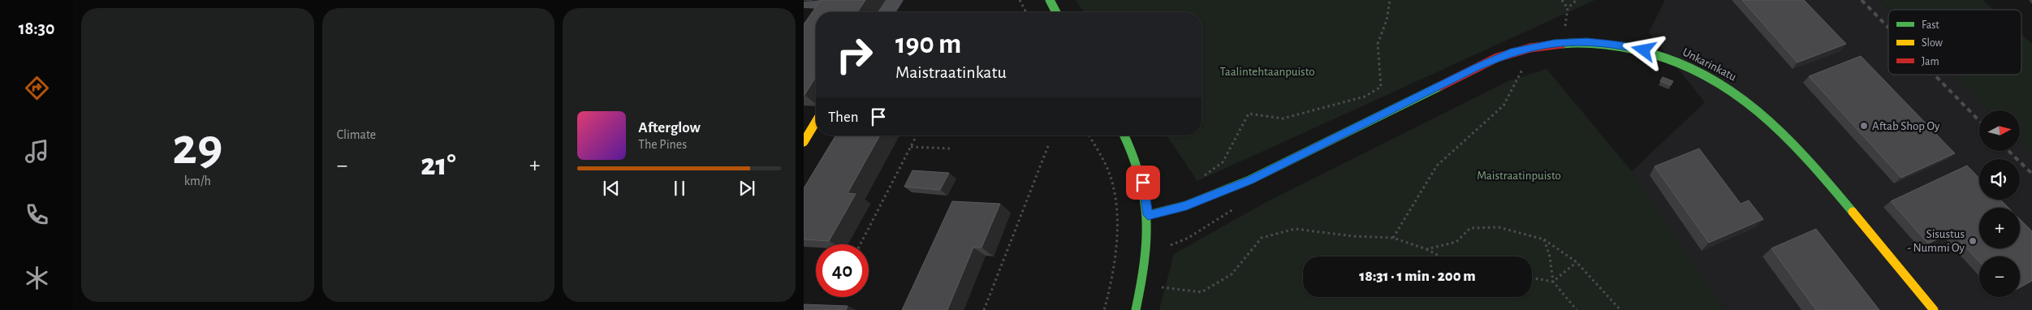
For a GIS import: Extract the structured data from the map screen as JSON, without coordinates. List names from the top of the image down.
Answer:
{
  "streets": {
    "street": ["Unkarinkatu"]
  },
  "parks": ["Taalintehtaanpuisto", "Maistraatinpuisto"],
  "places": ["Aftab Shop Oy", "Sisustus - Nummi Oy"],
  "legend": ["Fast", "Slow", "Jam"],
  "north": "right",
  "page": {
    "tabs": "18:30",
    "tile": [
      ["29", "km/h"],
      "Climate"
    ],
    "turn": ["190 m", "Maistraatinkatu"],
    "then": "Then",
    "map_buttons": ["+", "−"],
    "song": ["Afterglow", "The Pines"],
    "heat": ["−", "21°", "+"],
    "limit": "40",
    "trip": "18:31 · 1 min · 200 m"
  }
}
